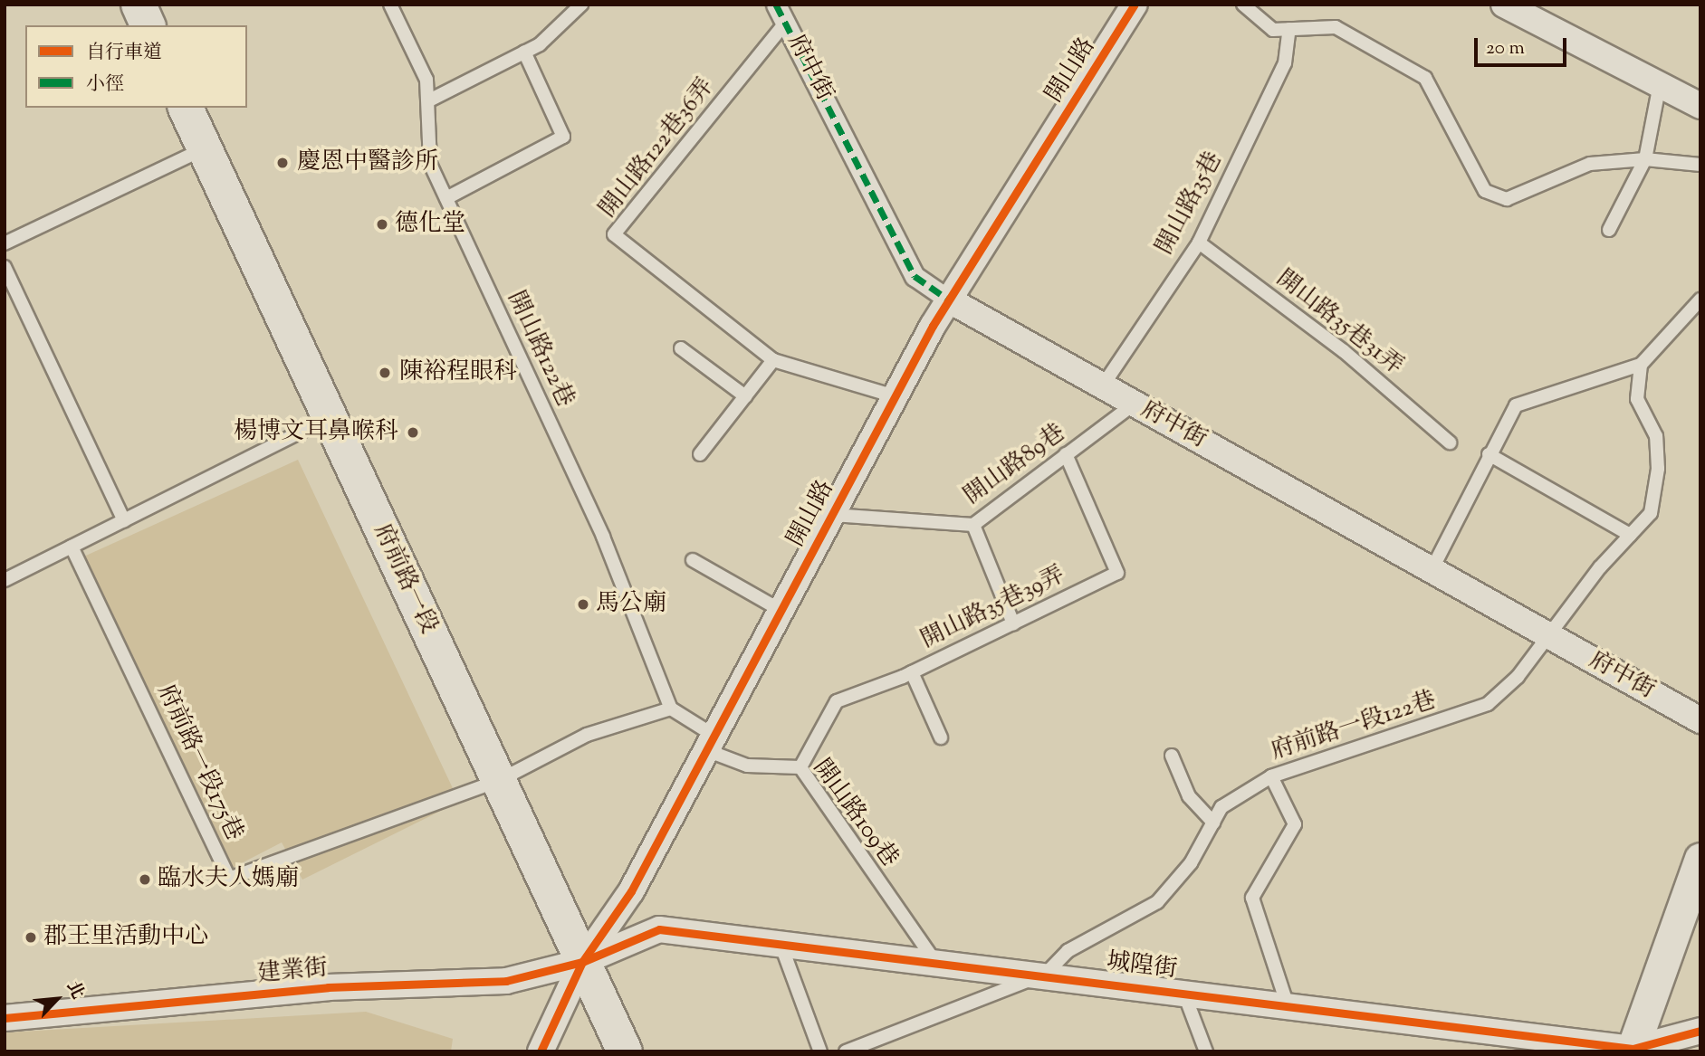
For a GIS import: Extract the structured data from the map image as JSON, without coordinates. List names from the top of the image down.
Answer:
{
  "streets": {
    "main road": ["府前路一段"],
    "street": [
      "府中街",
      "開山路",
      "城隍街",
      "建業街"
    ],
    "lane": [
      "開山路122巷36弄",
      "開山路35巷",
      "開山路35巷31弄",
      "開山路122巷",
      "開山路89巷",
      "開山路35巷39弄",
      "府前路一段122巷",
      "府前路一段175巷",
      "開山路109巷"
    ]
  },
  "crossings": [
    ["府中街", "開山路"],
    ["府中街", "開山路122巷36弄"],
    ["府中街", "開山路35巷"],
    ["府中街", "開山路89巷"],
    ["府中街", "府前路一段122巷"],
    ["開山路", "開山路122巷36弄"],
    ["開山路", "開山路89巷"],
    ["開山路", "府前路一段"],
    ["開山路", "開山路109巷"],
    ["開山路", "城隍街"],
    ["開山路", "建業街"],
    ["開山路35巷", "開山路35巷31弄"],
    ["開山路89巷", "開山路35巷39弄"],
    ["府前路一段", "府前路一段175巷"],
    ["府前路一段", "城隍街"],
    ["府前路一段", "建業街"],
    ["開山路35巷39弄", "開山路109巷"],
    ["府前路一段122巷", "城隍街"],
    ["開山路109巷", "城隍街"],
    ["城隍街", "建業街"]
  ],
  "places": [
    "慶恩中醫診所",
    "德化堂",
    "陳裕程眼科",
    "楊博文耳鼻喉科",
    "馬公廟",
    "臨水夫人媽廟",
    "郡王里活動中心"
  ],
  "legend": ["自行車道", "小徑"],
  "scale_bar": "20 m",
  "north": "top right"
}
